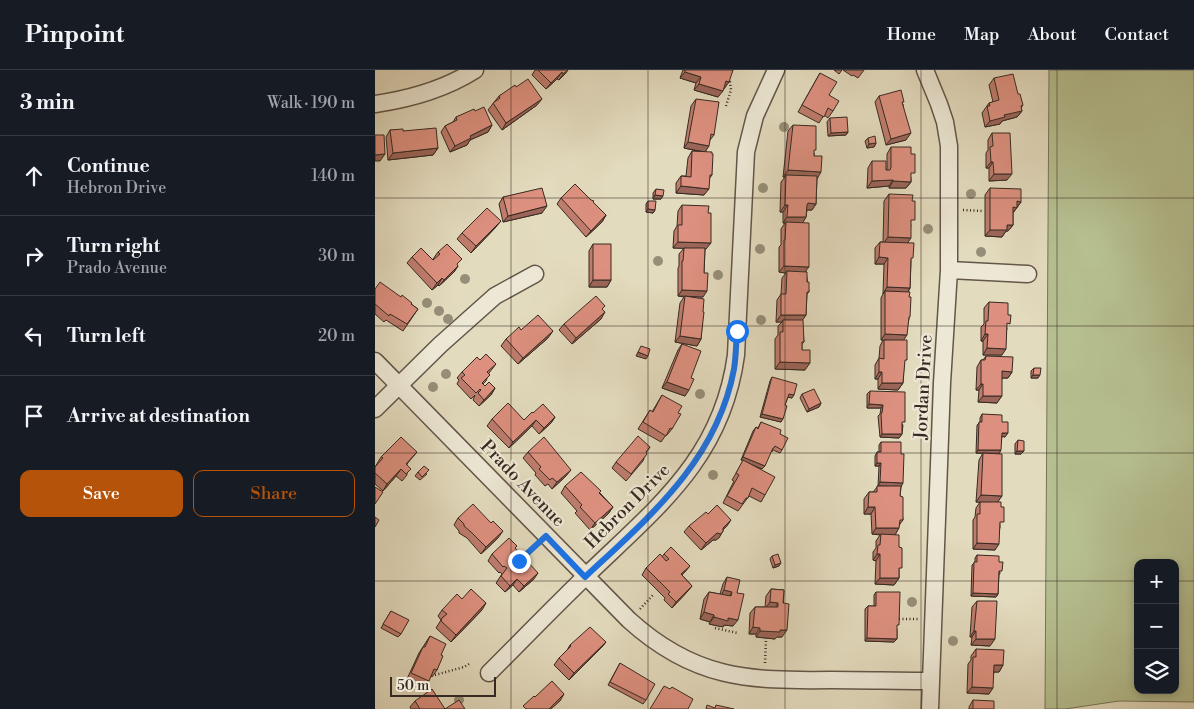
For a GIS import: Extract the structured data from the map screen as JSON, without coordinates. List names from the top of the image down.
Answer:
{
  "streets": {
    "street": ["Jordan Drive", "Prado Avenue", "Hebron Drive"]
  },
  "crossings": [
    ["Jordan Drive", "Prado Avenue"],
    ["Prado Avenue", "Hebron Drive"]
  ],
  "scale_bar": "50 m",
  "page": {
    "header": "Pinpoint",
    "nav": [
      "Home",
      "Map",
      "About",
      "Contact"
    ],
    "heading": ["3 min", "Walk · 190 m"],
    "list": [
      ["Continue", "Hebron Drive", "140 m"],
      ["Turn right", "Prado Avenue", "30 m"],
      ["Turn left", "20 m"],
      "Arrive at destination"
    ],
    "buttons": ["Save", "Share"],
    "map_buttons": ["+", "−"],
    "scale": "50 m"
  }
}
